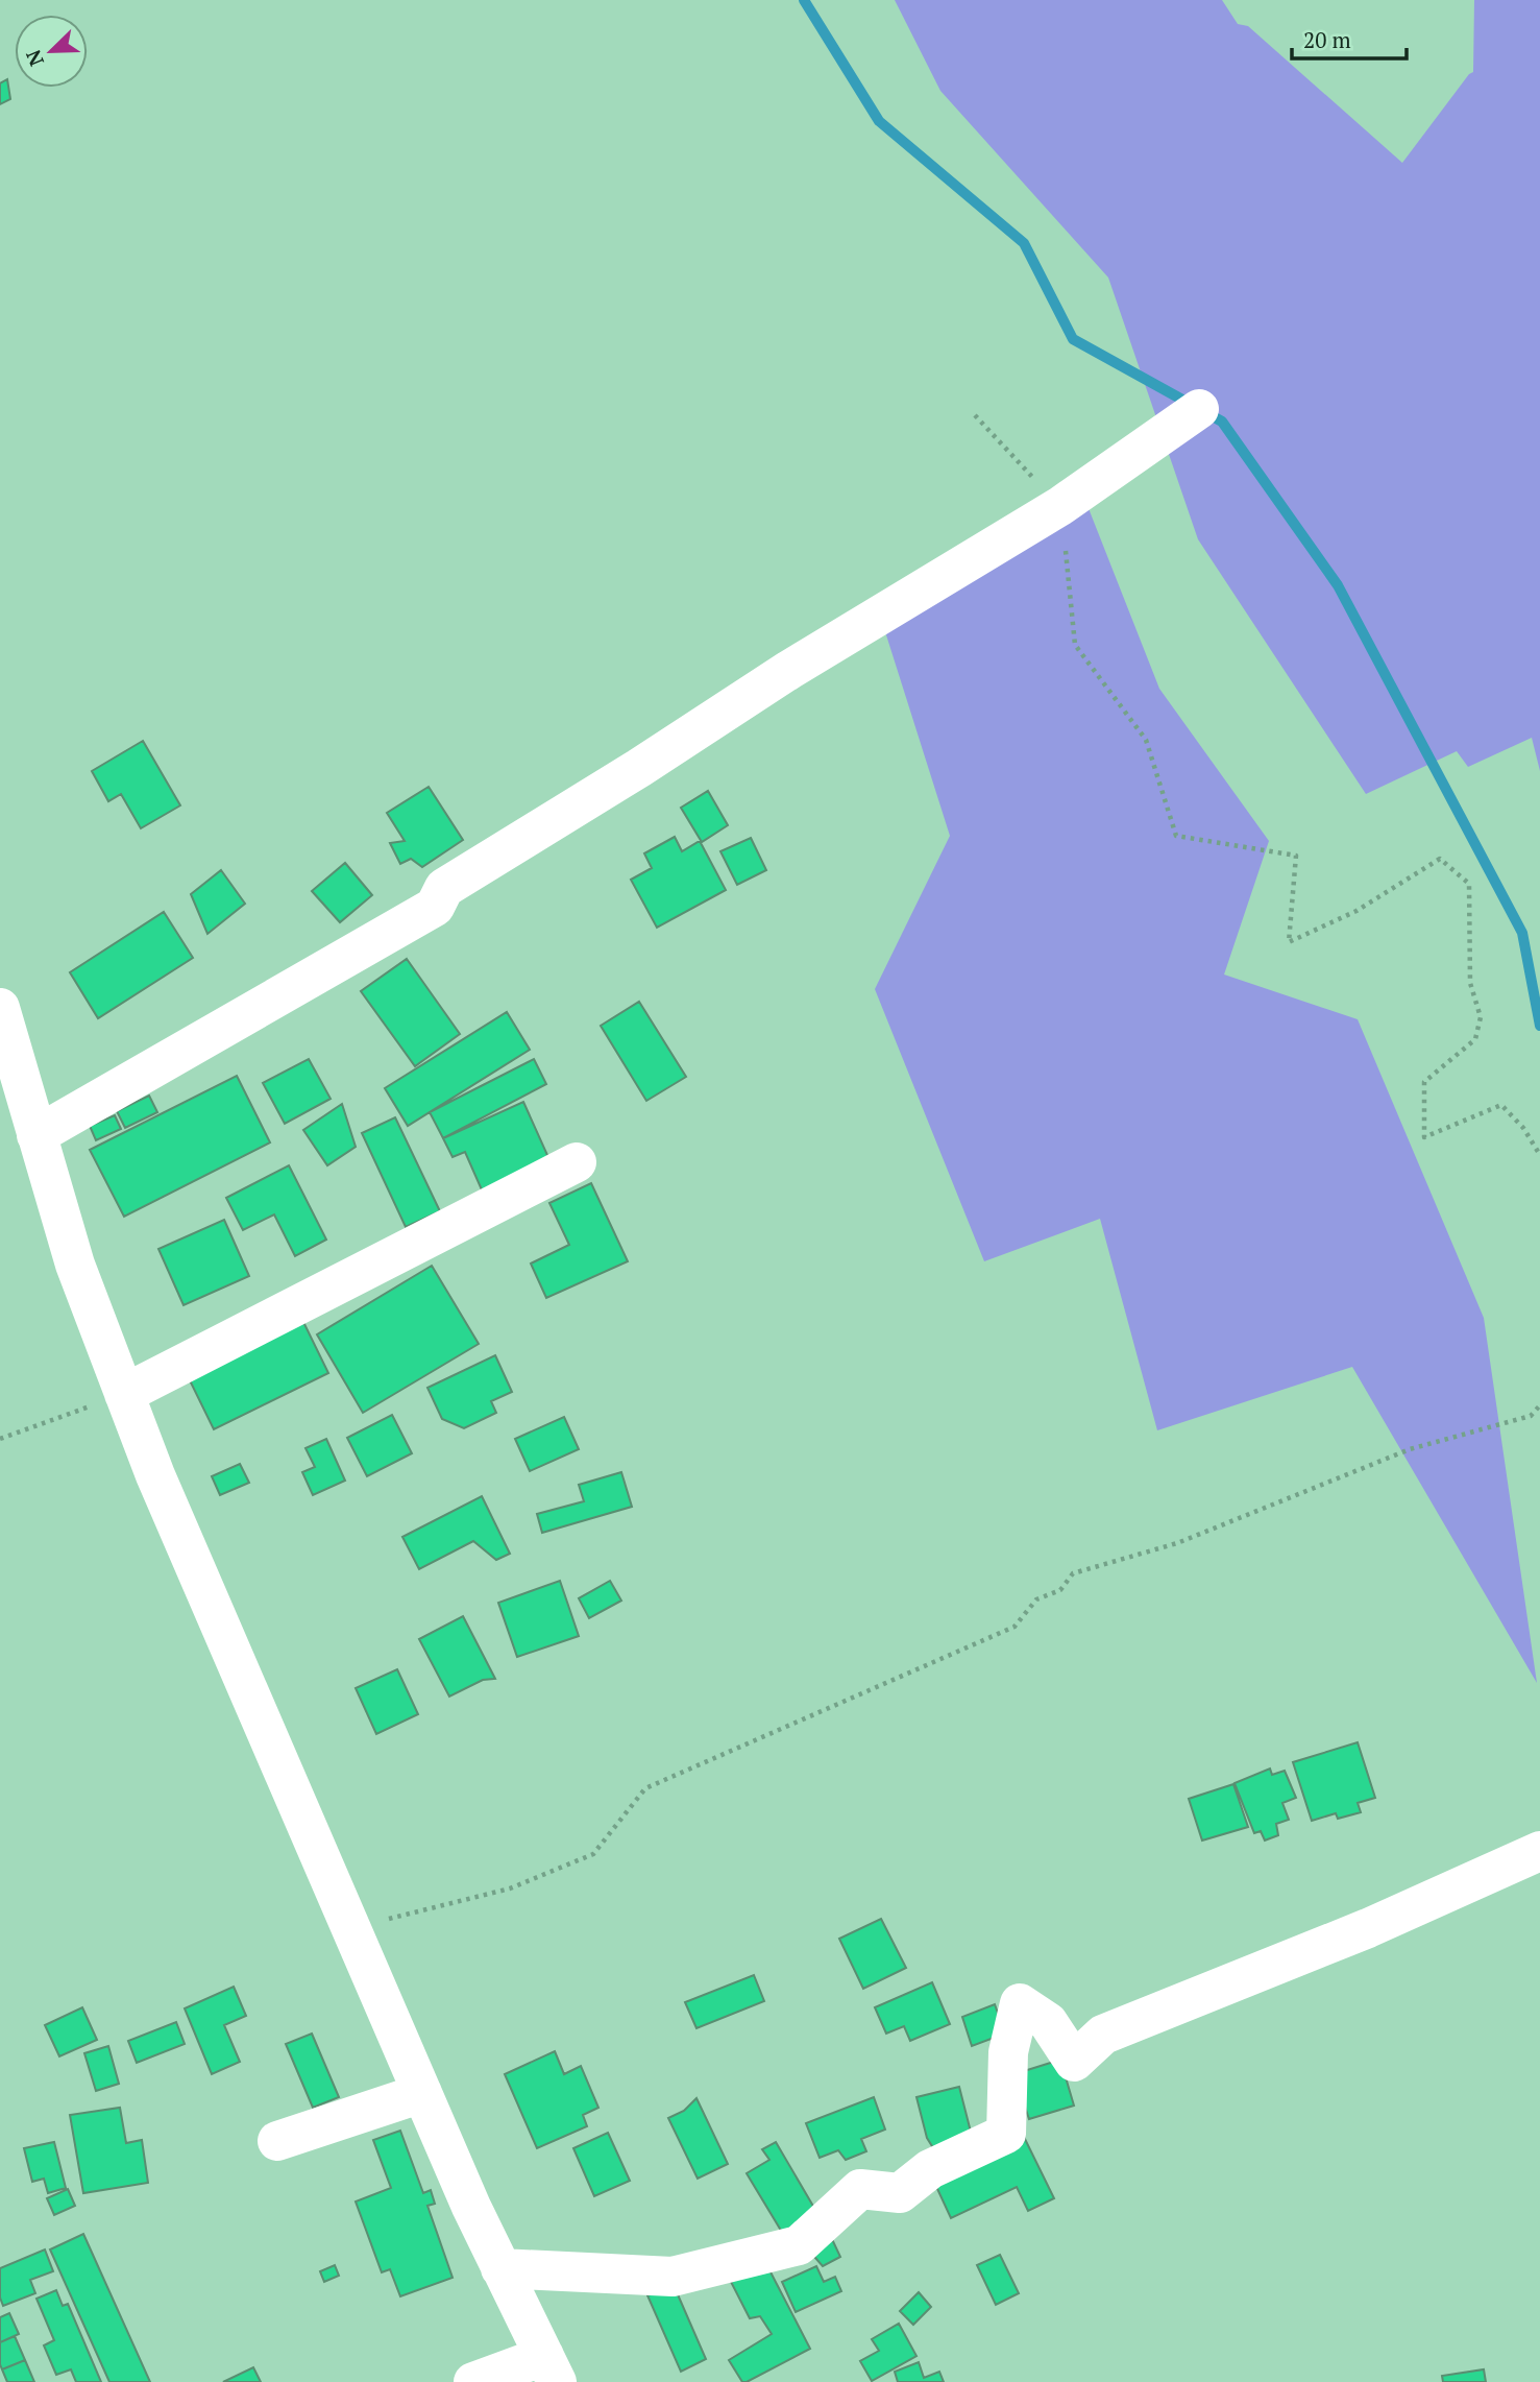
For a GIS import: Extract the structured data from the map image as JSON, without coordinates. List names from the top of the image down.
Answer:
{
  "scale_bar": "20 m",
  "north": "bottom left"
}
